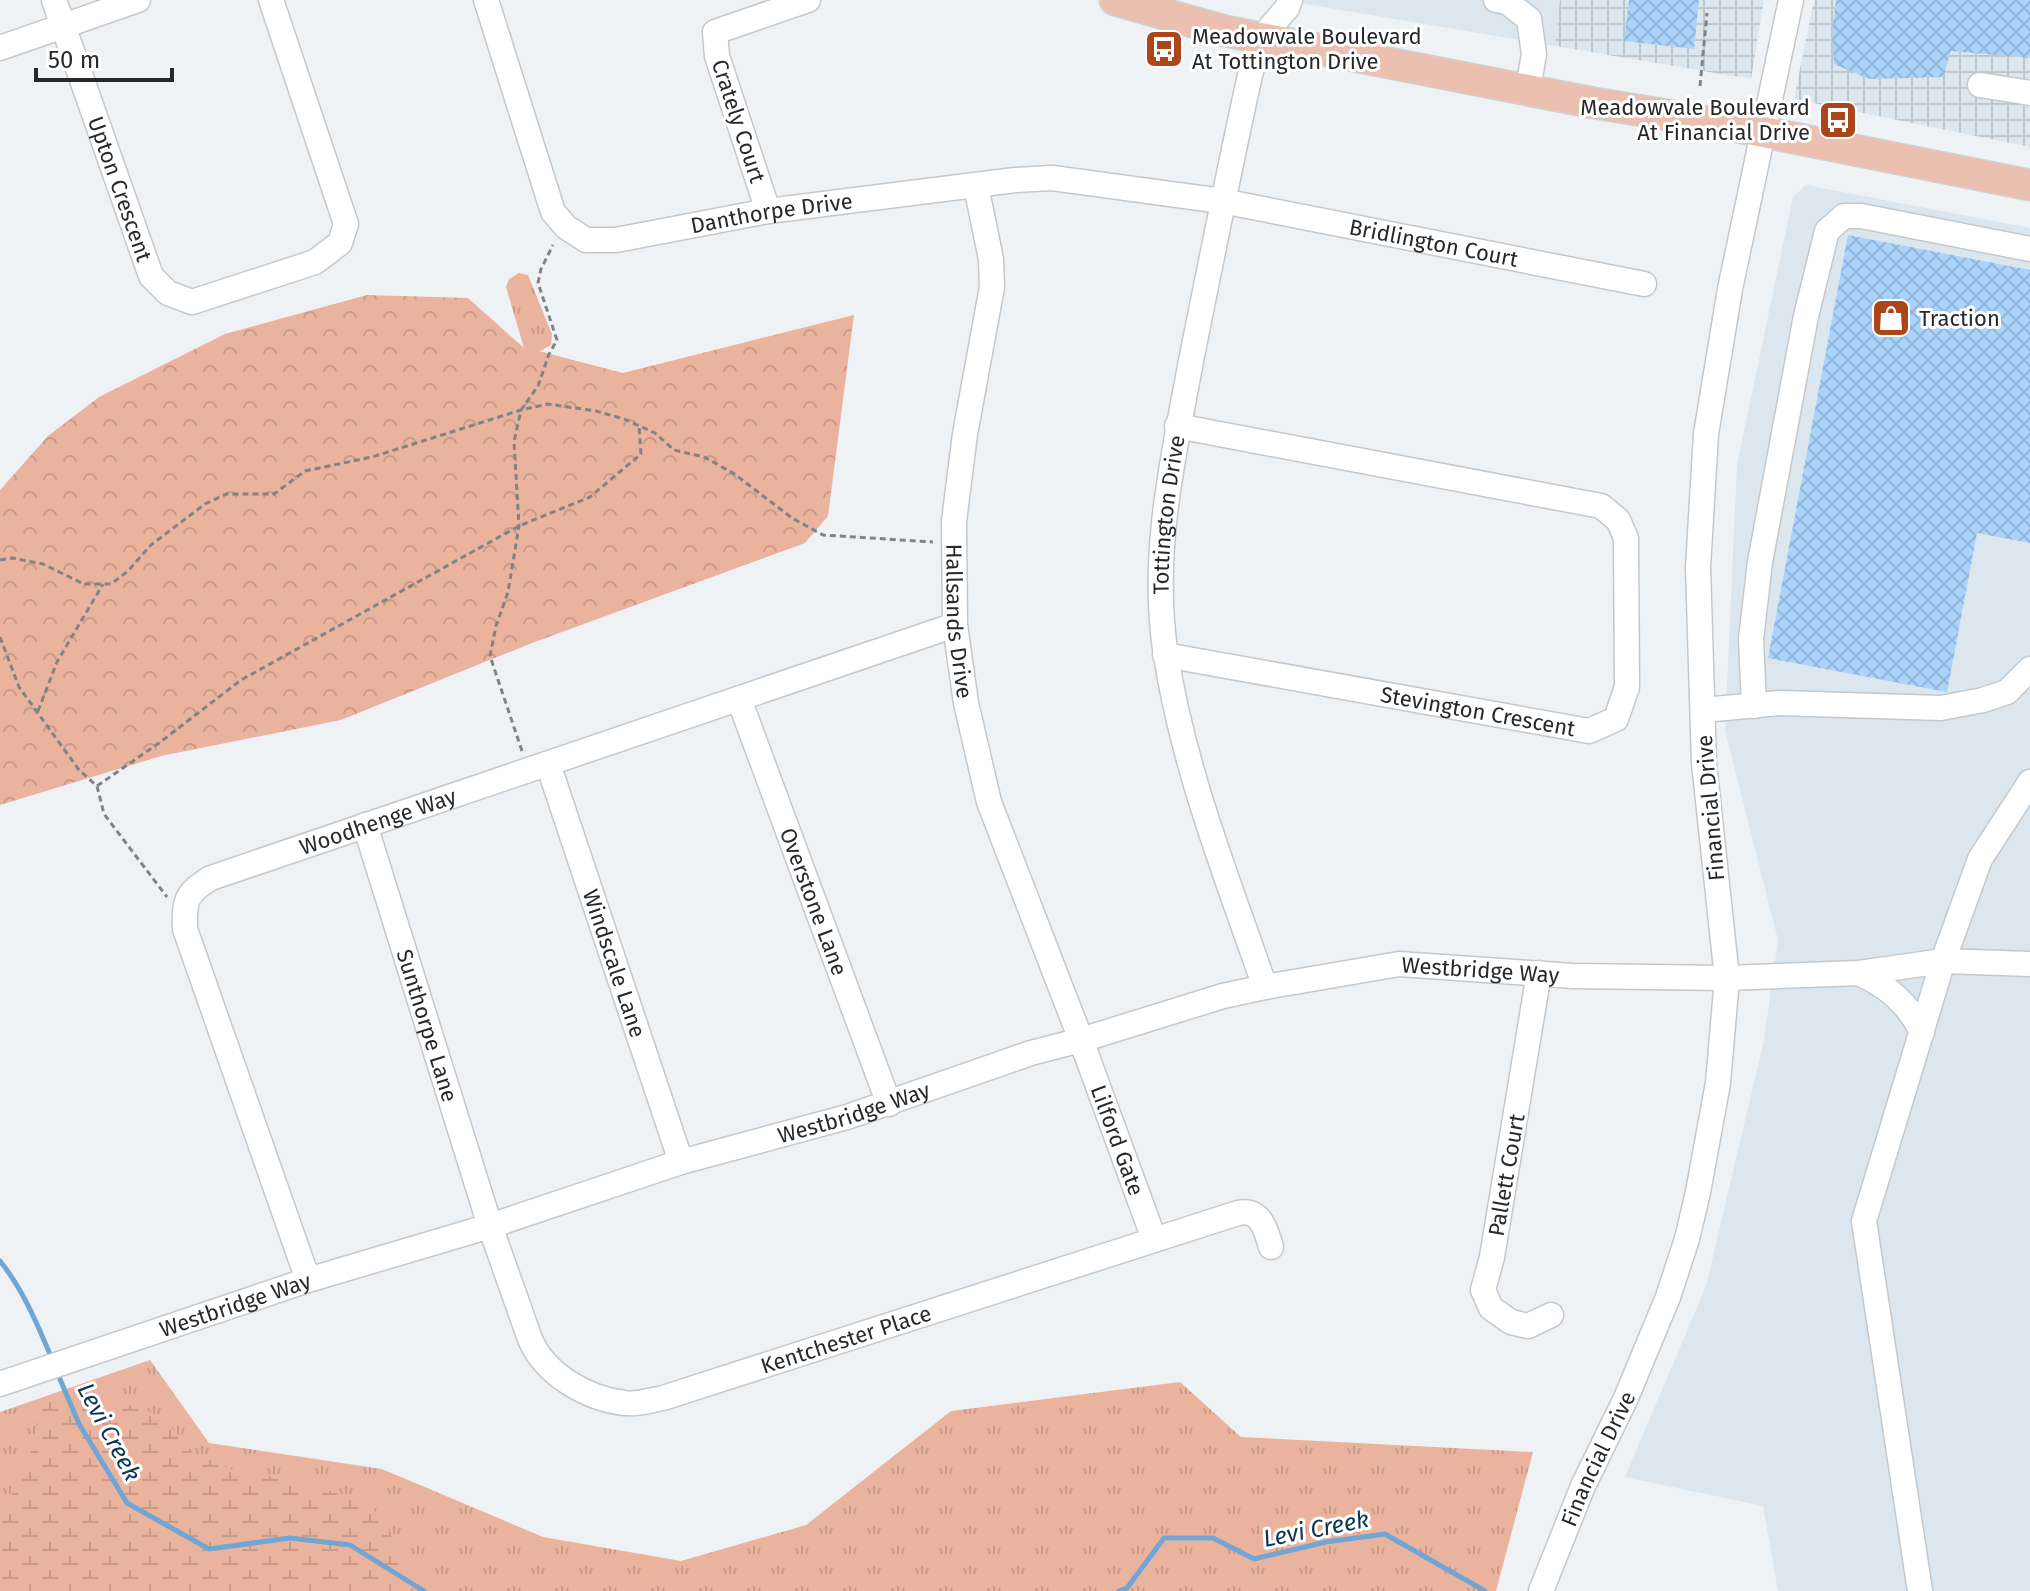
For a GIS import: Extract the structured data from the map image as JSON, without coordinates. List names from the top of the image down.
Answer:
{
  "streets": {
    "street": [
      "Crately Court",
      "Upton Crescent",
      "Danthorpe Drive",
      "Bridlington Court",
      "Tottington Drive",
      "Hallsands Drive",
      "Stevington Crescent",
      "Financial Drive",
      "Woodhenge Way",
      "Overstone Lane",
      "Windscale Lane",
      "Westbridge Way",
      "Sunthorpe Lane",
      "Lilford Gate",
      "Pallett Court",
      "Kentchester Place"
    ]
  },
  "crossings": [
    ["Crately Court", "Danthorpe Drive"],
    ["Danthorpe Drive", "Bridlington Court"],
    ["Danthorpe Drive", "Tottington Drive"],
    ["Danthorpe Drive", "Hallsands Drive"],
    ["Bridlington Court", "Tottington Drive"],
    ["Tottington Drive", "Stevington Crescent"],
    ["Tottington Drive", "Westbridge Way"],
    ["Hallsands Drive", "Woodhenge Way"],
    ["Hallsands Drive", "Westbridge Way"],
    ["Hallsands Drive", "Lilford Gate"],
    ["Financial Drive", "Westbridge Way"],
    ["Woodhenge Way", "Overstone Lane"],
    ["Woodhenge Way", "Windscale Lane"],
    ["Woodhenge Way", "Sunthorpe Lane"],
    ["Overstone Lane", "Westbridge Way"],
    ["Windscale Lane", "Westbridge Way"],
    ["Westbridge Way", "Sunthorpe Lane"],
    ["Westbridge Way", "Lilford Gate"],
    ["Westbridge Way", "Pallett Court"],
    ["Westbridge Way", "Kentchester Place"],
    ["Sunthorpe Lane", "Kentchester Place"],
    ["Lilford Gate", "Kentchester Place"]
  ],
  "water": ["Levi Creek"],
  "places": {
    "bus stop": ["Meadowvale Boulevard At Tottington Drive", "Meadowvale Boulevard At Financial Drive"],
    "shop": ["Traction"]
  },
  "scale_bar": "50 m"
}
